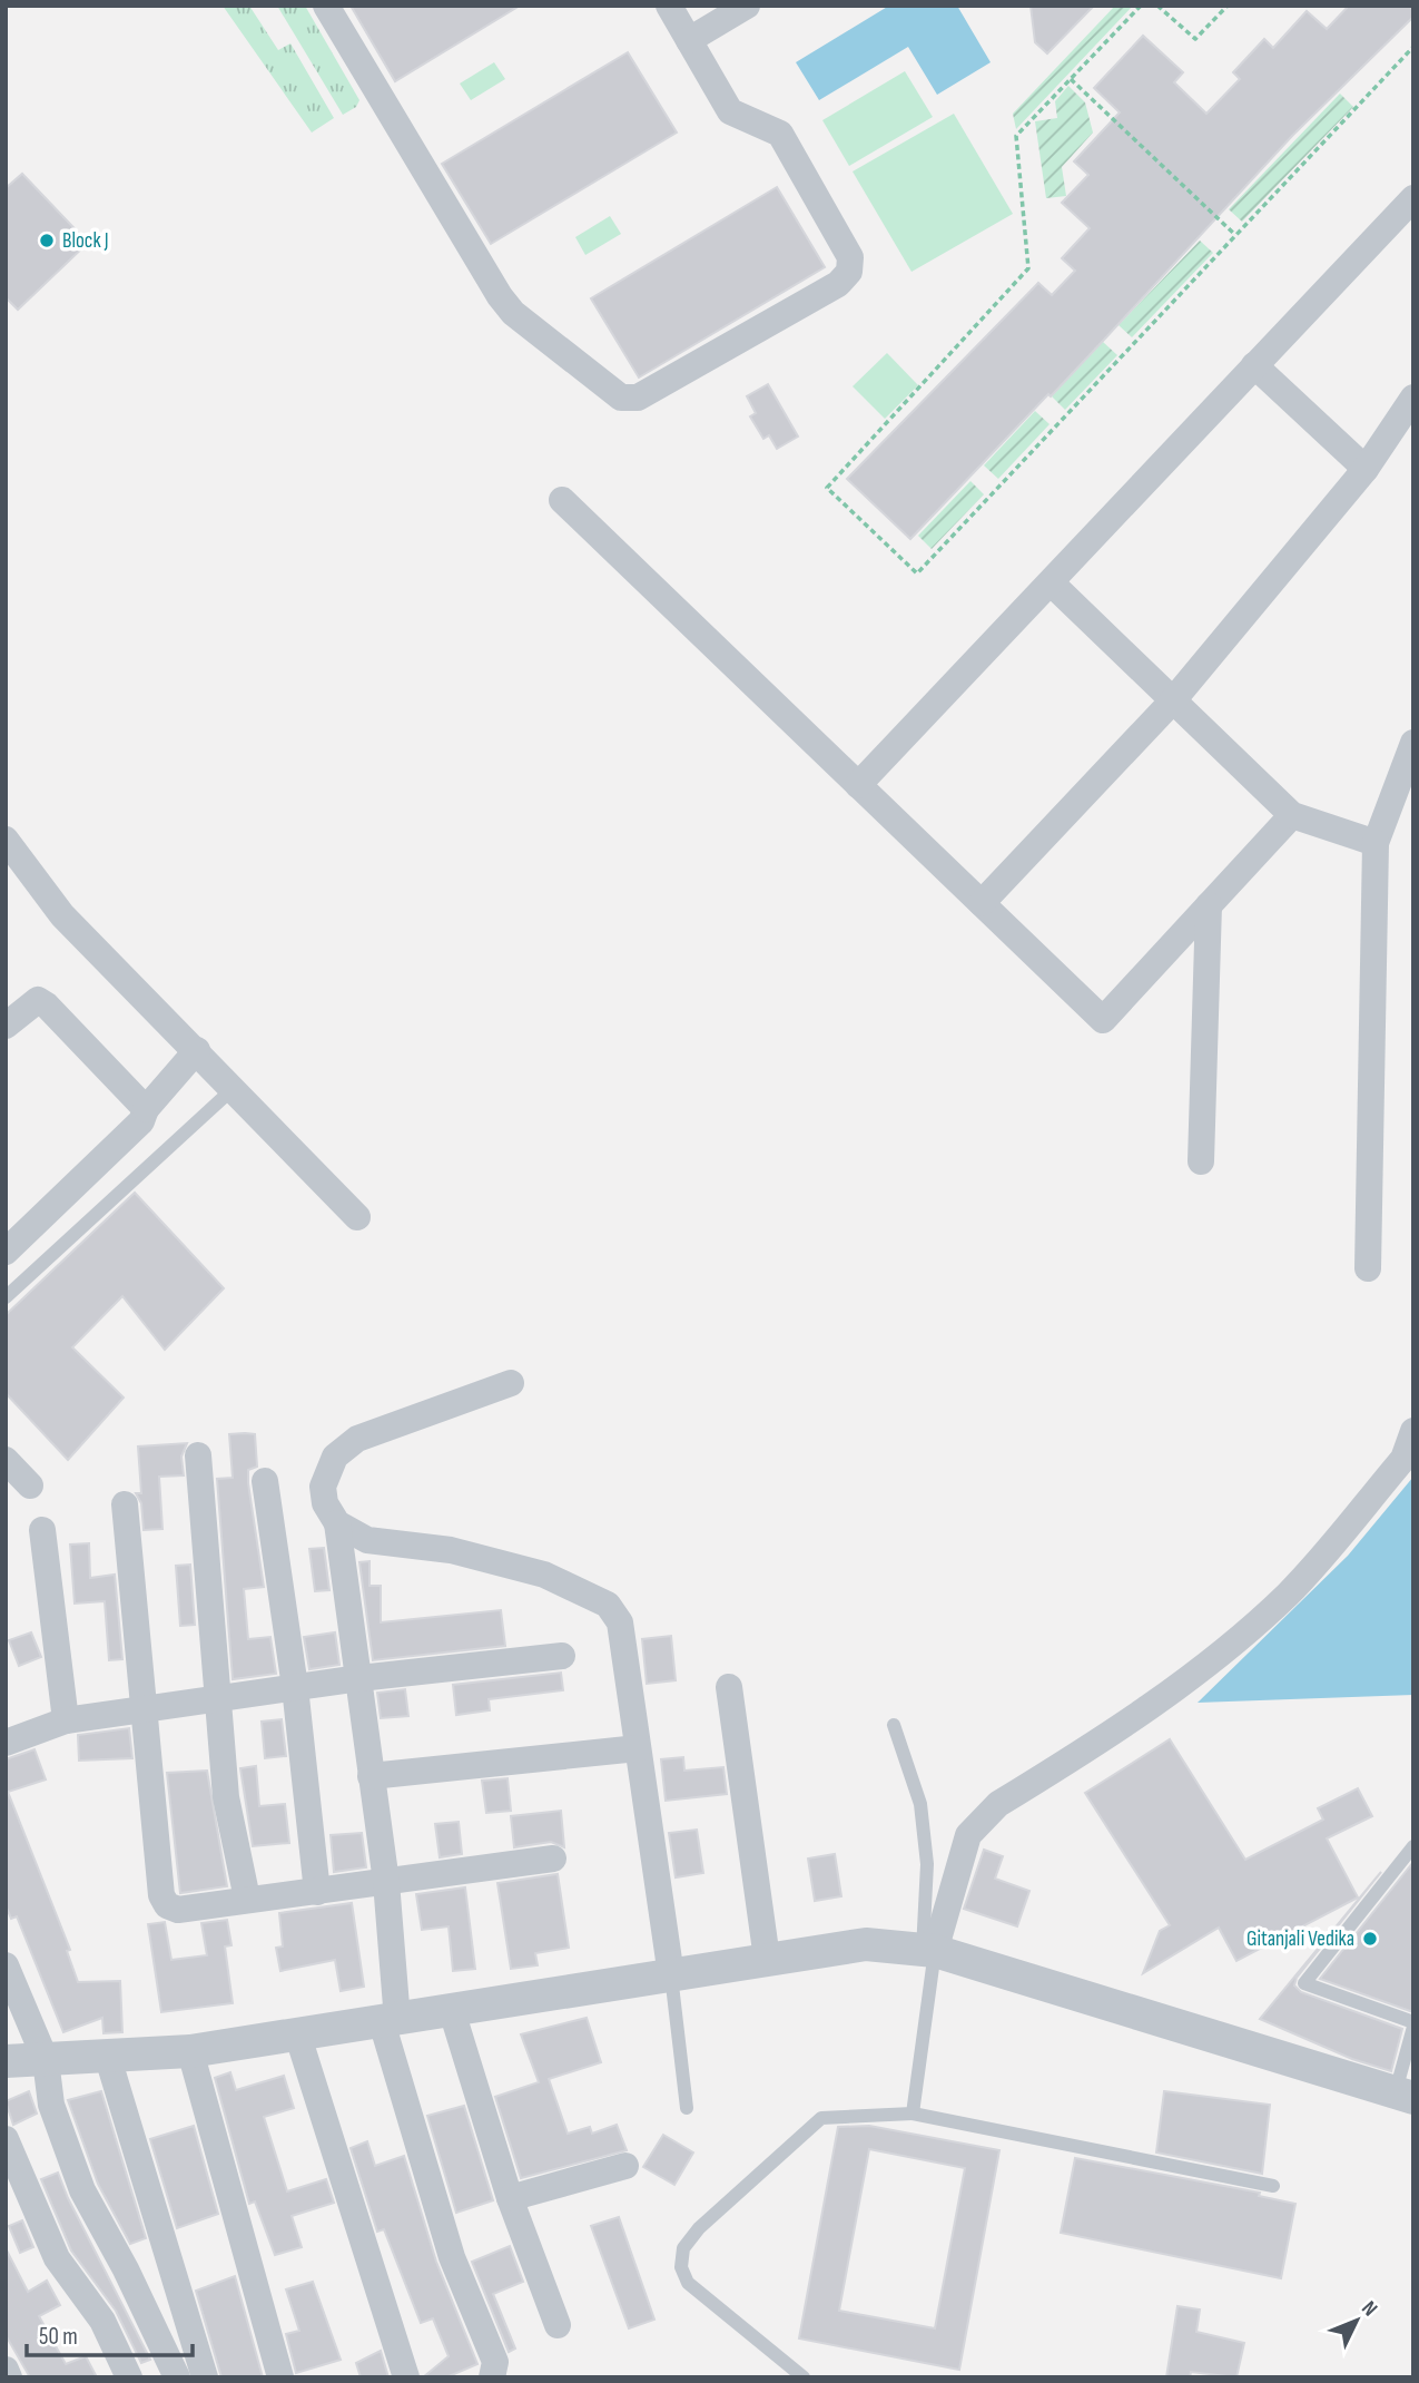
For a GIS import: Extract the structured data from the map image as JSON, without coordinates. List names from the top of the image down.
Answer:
{
  "places": ["Block J", "Gitanjali Vedika"],
  "scale_bar": "50 m",
  "north": "top right"
}
